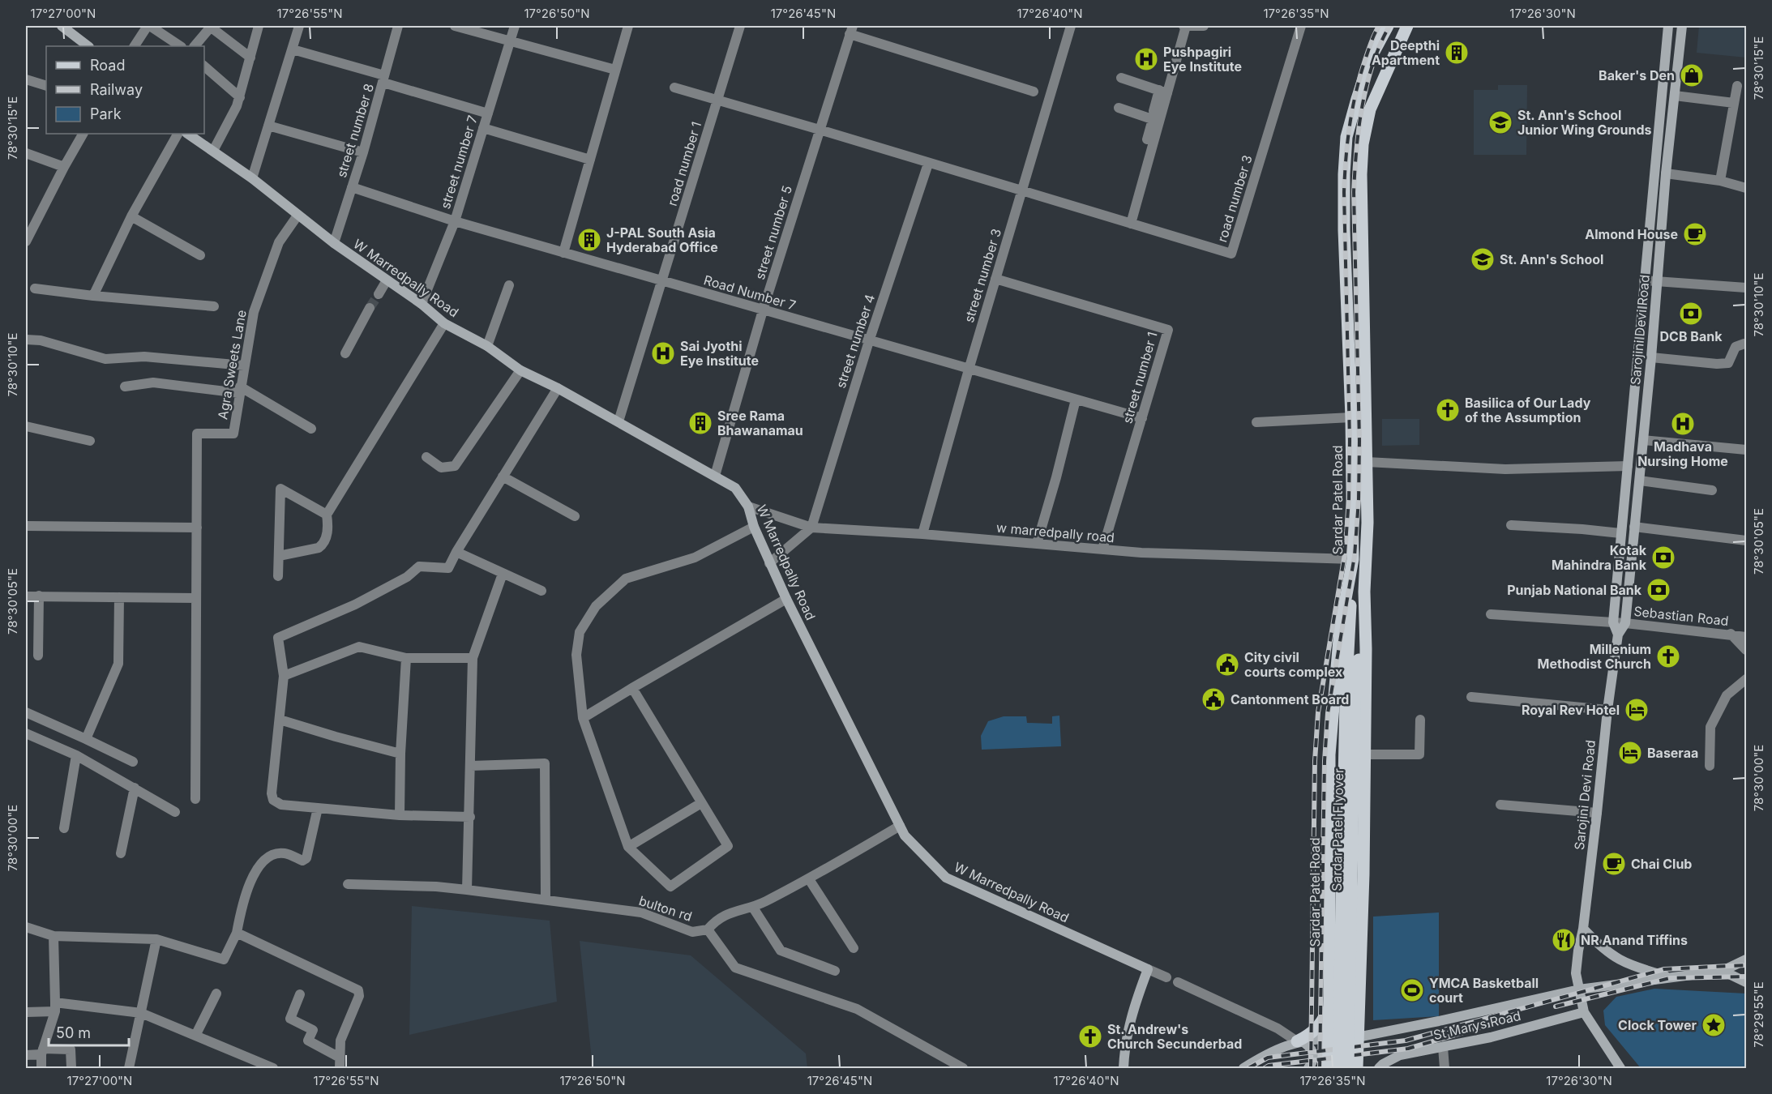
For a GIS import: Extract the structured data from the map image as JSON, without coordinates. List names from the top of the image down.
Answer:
{
  "streets": {
    "main road": [
      "W Marredpally Road",
      "Sarojini Devi Road",
      "Sardar Patel Road",
      "Sardar Patel Flyover",
      "St Marys Road"
    ],
    "street": [
      "street number 8",
      "street number 7",
      "road number 1",
      "road number 3",
      "street number 5",
      "street number 3",
      "Road Number 7",
      "street number 4",
      "Agra Sweets Lane",
      "street number 1",
      "w marredpally road",
      "Sebastian Road",
      "bulton rd"
    ]
  },
  "crossings": [
    ["street number 8", "W Marredpally Road"],
    ["street number 8", "Road Number 7"],
    ["street number 7", "W Marredpally Road"],
    ["street number 7", "Road Number 7"],
    ["road number 1", "road number 3"],
    ["road number 1", "W Marredpally Road"],
    ["road number 1", "Road Number 7"],
    ["road number 3", "street number 5"],
    ["road number 3", "street number 3"],
    ["road number 3", "street number 4"],
    ["street number 5", "W Marredpally Road"],
    ["street number 5", "Road Number 7"],
    ["street number 3", "Road Number 7"],
    ["street number 3", "street number 1"],
    ["street number 3", "w marredpally road"],
    ["W Marredpally Road", "Agra Sweets Lane"],
    ["W Marredpally Road", "w marredpally road"],
    ["Road Number 7", "street number 4"],
    ["Road Number 7", "street number 1"],
    ["Sarojini Devi Road", "Sebastian Road"],
    ["Sarojini Devi Road", "St Marys Road"],
    ["street number 4", "w marredpally road"],
    ["street number 1", "w marredpally road"],
    ["Sardar Patel Road", "w marredpally road"],
    ["Sardar Patel Road", "Sardar Patel Flyover"],
    ["Sardar Patel Road", "St Marys Road"],
    ["w marredpally road", "Sardar Patel Flyover"]
  ],
  "places": {
    "building": ["Deepthi Apartment", "J-PAL South Asia Hyderabad Office", "Sree Rama Bhawanamau"],
    "hospital": ["Pushpagiri Eye Institute", "Sai Jyothi Eye Institute", "Madhava Nursing Home"],
    "shop": ["Baker's Den"],
    "school or university": ["St. Ann's School Junior Wing Grounds", "St. Ann's School"],
    "cafe": ["Almond House", "Chai Club"],
    "bank": ["DCB Bank", "Kotak Mahindra Bank", "Punjab National Bank"],
    "church": ["Basilica of Our Lady of the Assumption", "Millenium Methodist Church", "St. Andrew's Church Secunderbad"],
    "public building": ["City civil courts complex", "Cantonment Board"],
    "hotel": ["Royal Rev Hotel", "Baseraa"],
    "restaurant": ["NR Anand Tiffins"],
    "sports": ["YMCA Basketball court"],
    "place": ["Clock Tower"]
  },
  "legend": ["Road", "Railway", "Park"],
  "scale_bar": "50 m",
  "coordinates": [
    "17°27'00\"N",
    "17°26'55\"N",
    "17°26'50\"N",
    "17°26'45\"N",
    "17°26'40\"N",
    "17°26'35\"N",
    "17°26'30\"N",
    "78°30'15\"E",
    "78°30'10\"E",
    "78°30'05\"E",
    "78°30'00\"E",
    "78°29'55\"E"
  ]
}
